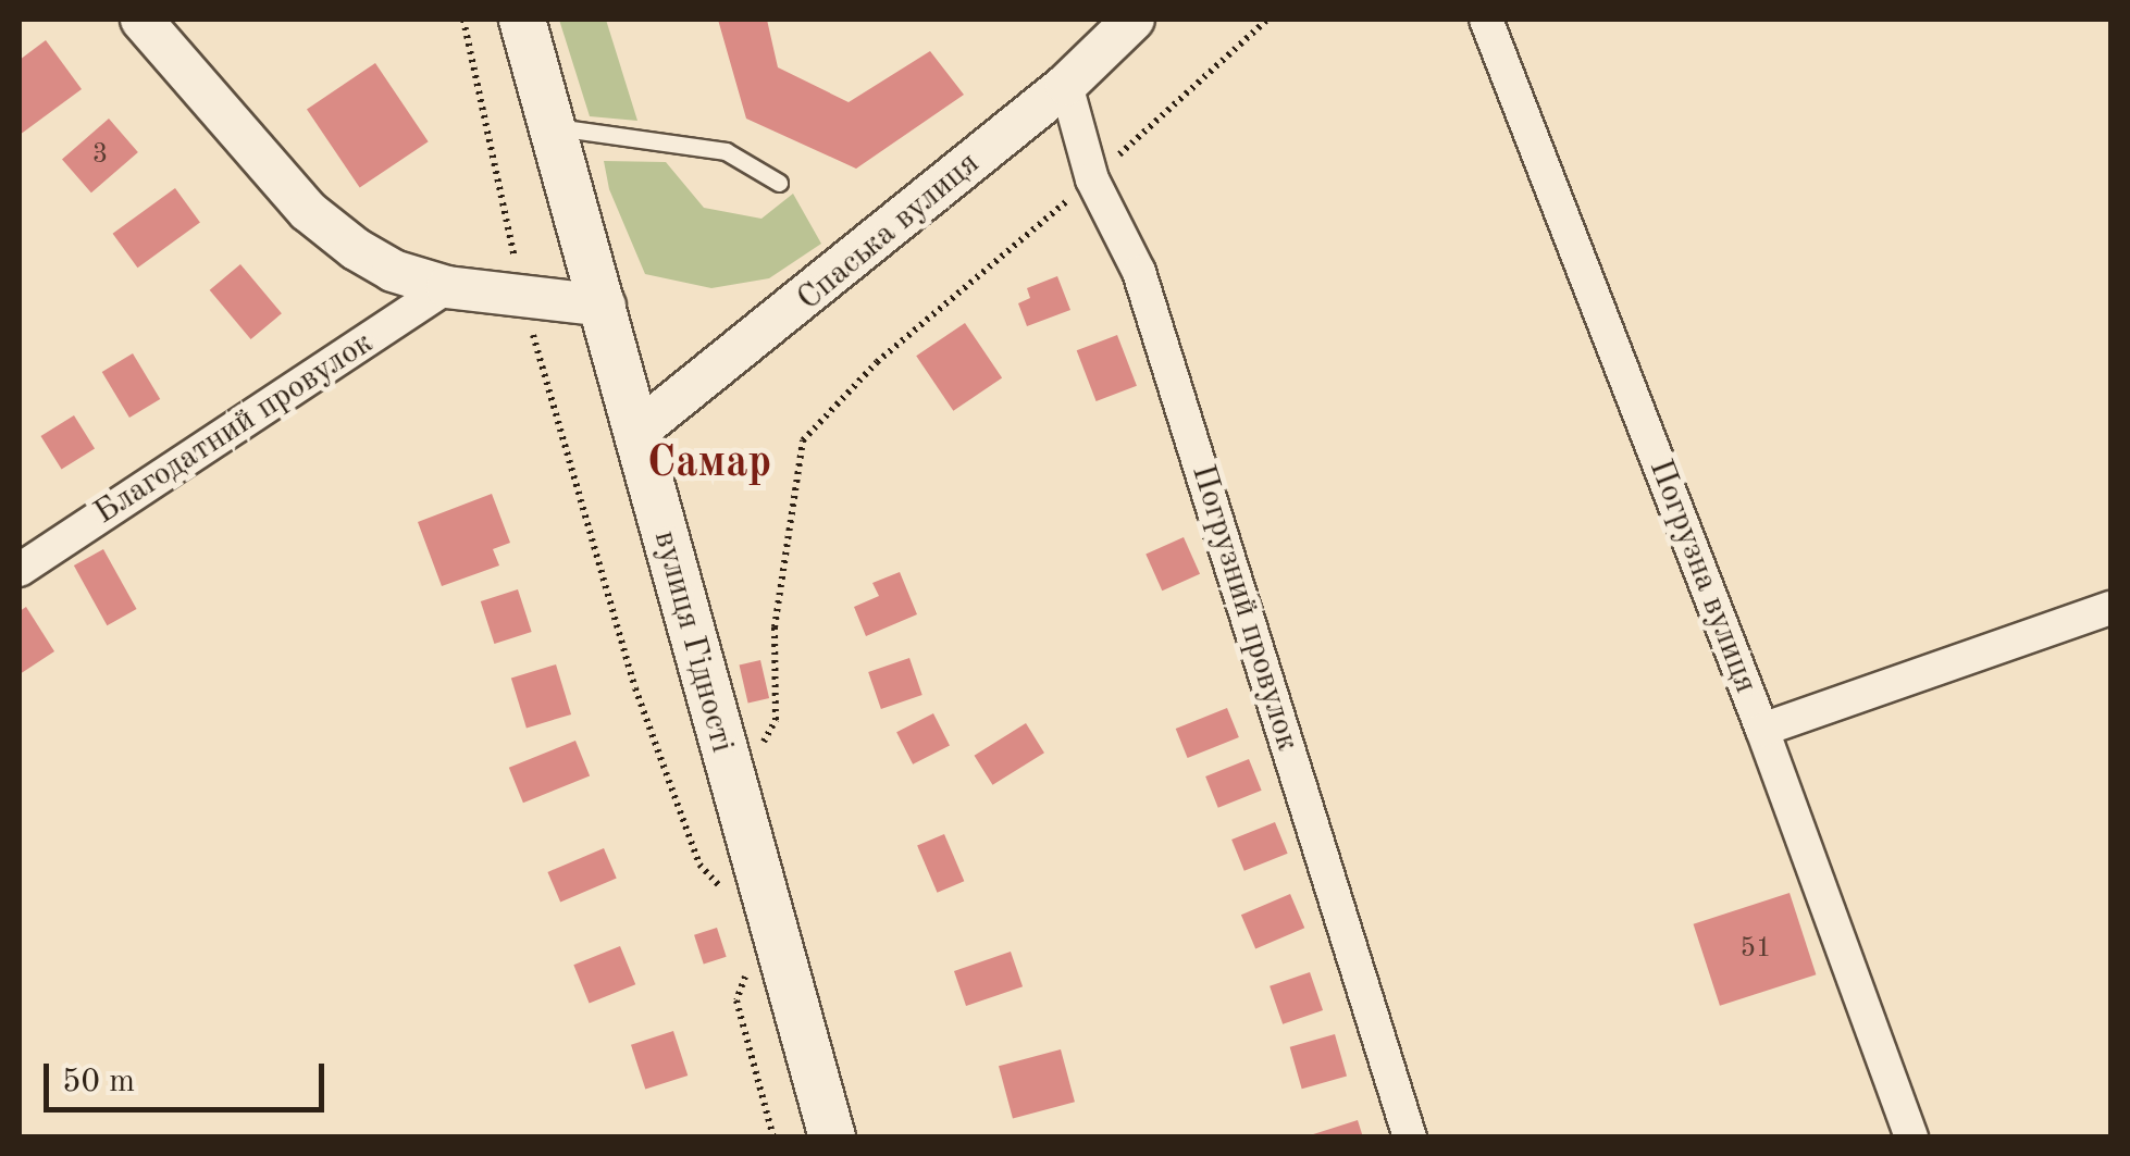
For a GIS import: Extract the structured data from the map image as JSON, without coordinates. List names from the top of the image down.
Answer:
{
  "streets": {
    "main road": ["вулиця Гідності"],
    "street": [
      "Спаська вулиця",
      "Благодатний провулок",
      "Погрузна вулиця",
      "Погрузний провулок"
    ]
  },
  "crossings": [
    ["Спаська вулиця", "Погрузний провулок"],
    ["Спаська вулиця", "вулиця Гідності"]
  ],
  "districts": ["Самар"],
  "house_numbers": ["3", "51"],
  "scale_bar": "50 m"
}
